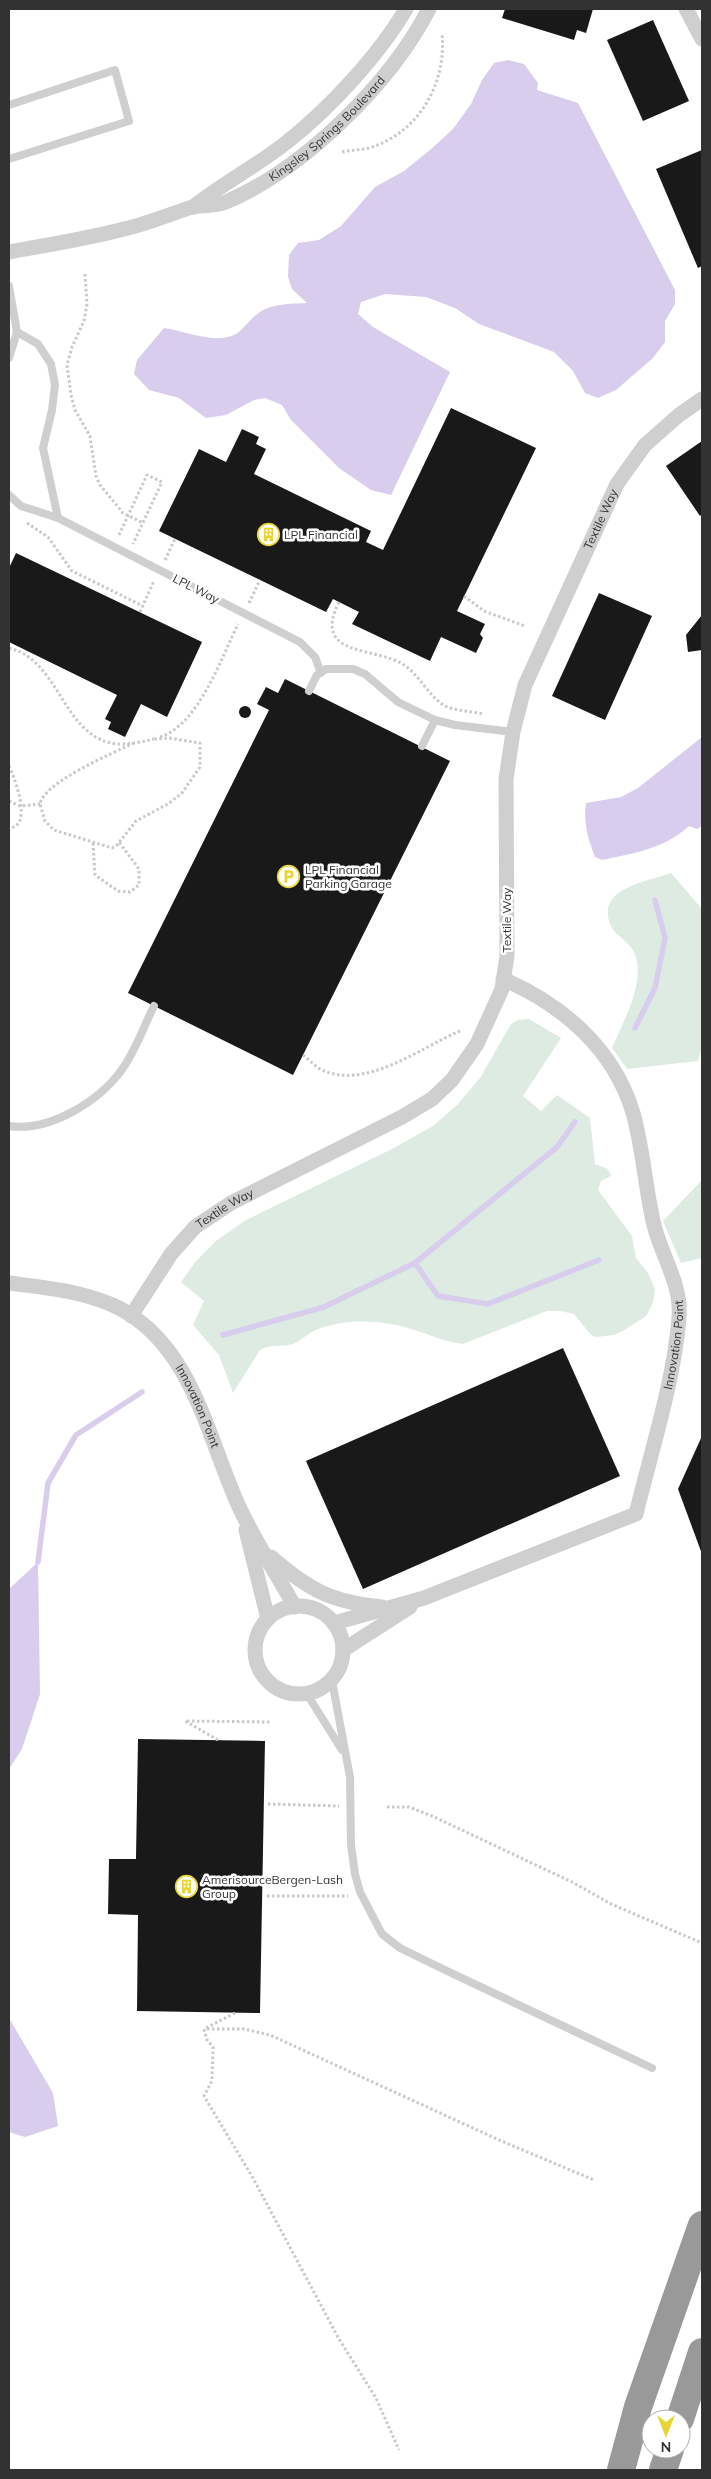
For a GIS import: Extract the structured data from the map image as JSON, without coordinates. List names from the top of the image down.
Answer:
{
  "streets": {
    "street": ["Kingsley Springs Boulevard", "Textile Way", "Innovation Point"],
    "lane": ["LPL Way"]
  },
  "crossings": [
    ["Textile Way", "Innovation Point"]
  ],
  "places": {
    "building": ["LPL Financial", "AmerisourceBergen-Lash Group"],
    "parking": ["LPL Financial Parking Garage"]
  },
  "north": "bottom"
}
